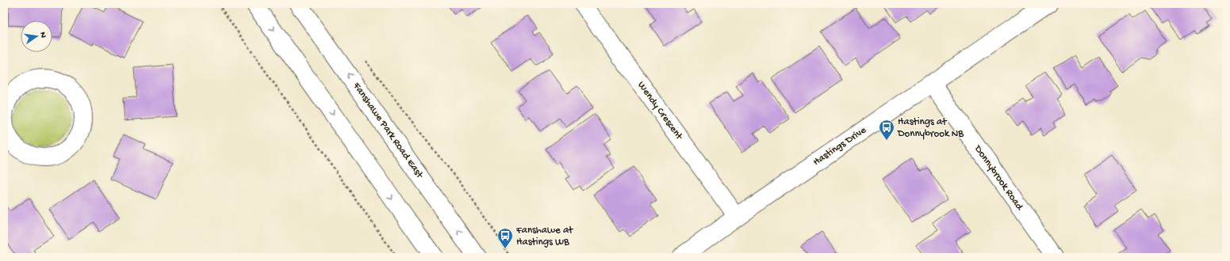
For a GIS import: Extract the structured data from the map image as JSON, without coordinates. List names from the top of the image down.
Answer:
{
  "streets": {
    "street": [
      "Wendy Crescent",
      "Fanshawe Park Road East",
      "Hastings Drive",
      "Donnybrook Road"
    ]
  },
  "crossings": [
    ["Wendy Crescent", "Hastings Drive"],
    ["Hastings Drive", "Donnybrook Road"]
  ],
  "places": {
    "bus stop": ["Hastings at Donnybrook NB", "Fanshawe at Hastings WB"]
  },
  "north": "right"
}
